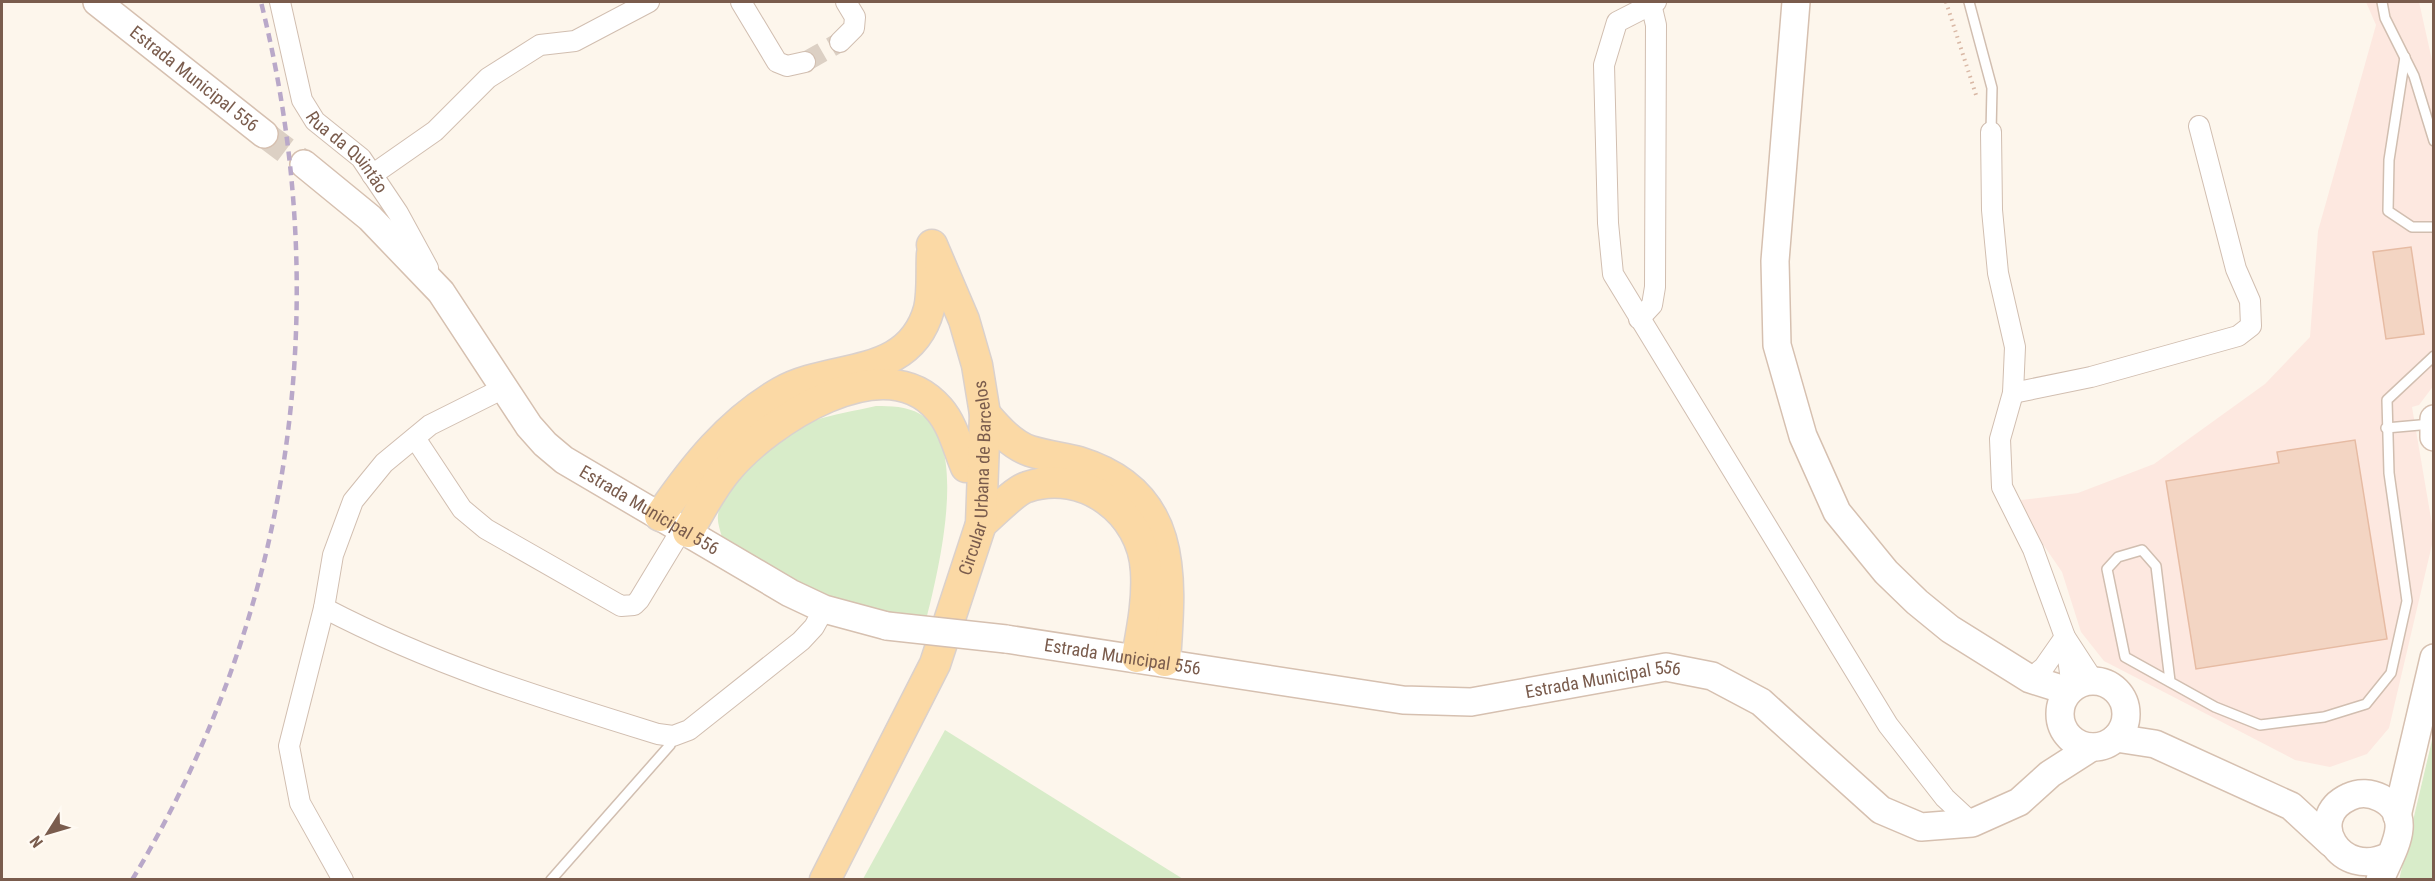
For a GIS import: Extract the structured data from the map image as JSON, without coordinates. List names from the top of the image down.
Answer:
{
  "streets": {
    "main road": ["Estrada Municipal 556", "Circular Urbana de Barcelos"],
    "street": ["Rua da Quintão"]
  },
  "crossings": [
    ["Estrada Municipal 556", "Rua da Quintão"]
  ],
  "north": "bottom left"
}
